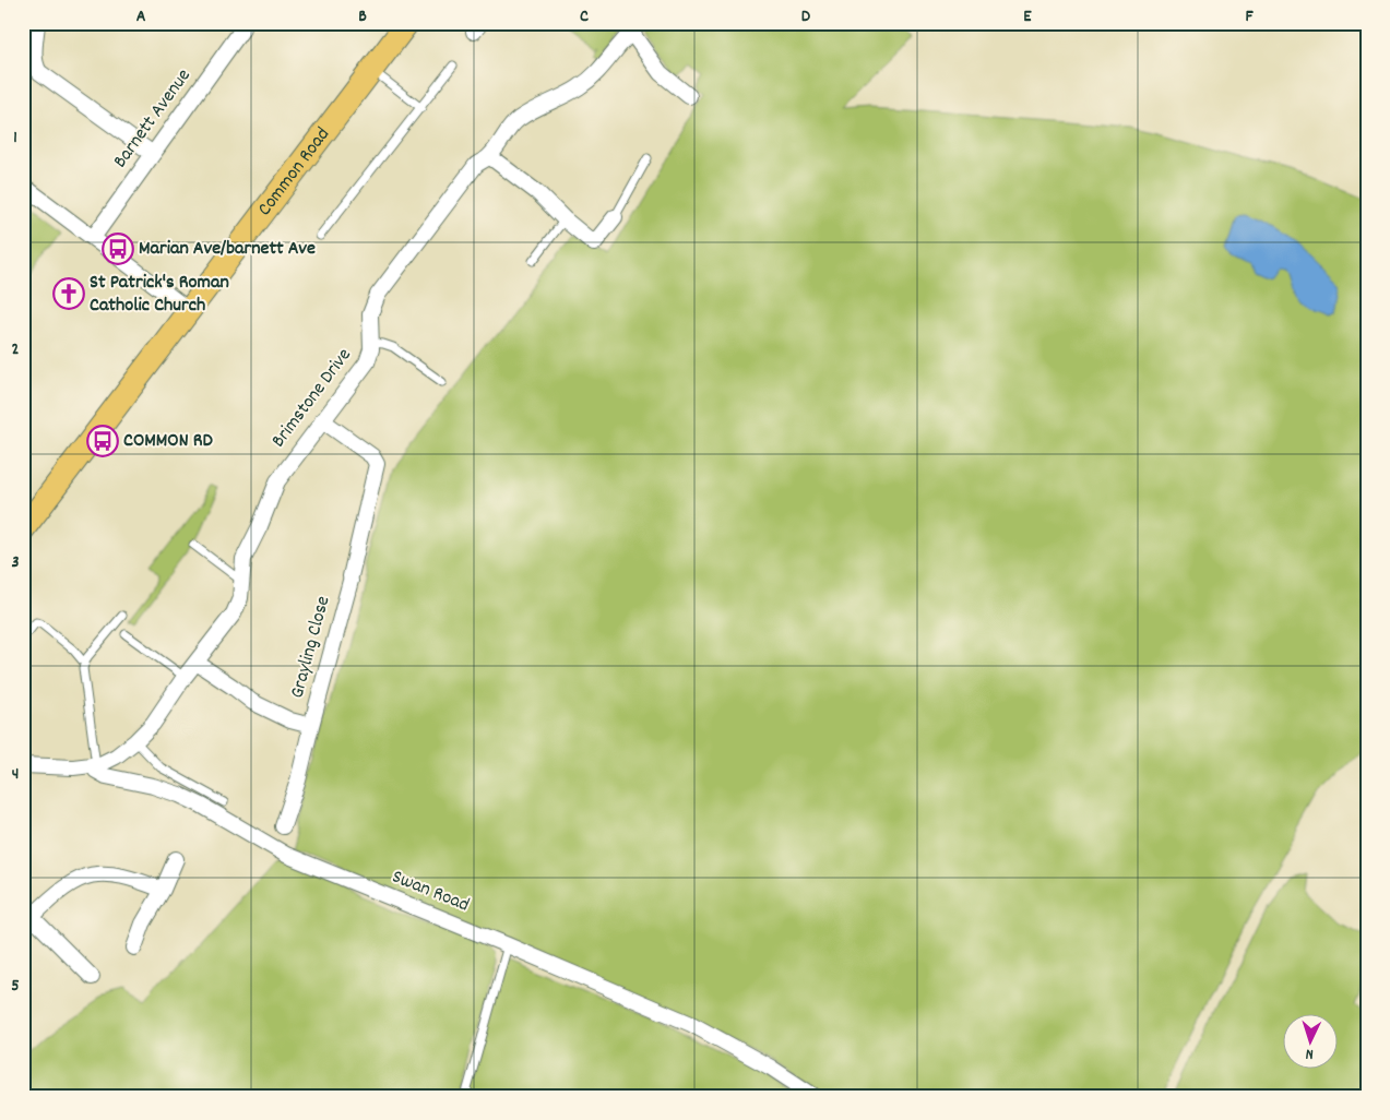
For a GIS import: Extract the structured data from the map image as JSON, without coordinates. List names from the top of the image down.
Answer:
{
  "streets": {
    "main road": ["Common Road"],
    "street": [
      "Barnett Avenue",
      "Brimstone Drive",
      "Grayling Close",
      "Swan Road"
    ]
  },
  "crossings": [
    ["Brimstone Drive", "Grayling Close"],
    ["Brimstone Drive", "Swan Road"]
  ],
  "places": {
    "bus stop": ["Marian Ave/barnett Ave", "COMMON RD"],
    "church": ["St Patrick's Roman Catholic Church"]
  },
  "north": "bottom",
  "grid": {
    "columns": [
      "A",
      "B",
      "C",
      "D",
      "E",
      "F"
    ],
    "rows": [
      "1",
      "2",
      "3",
      "4",
      "5"
    ]
  }
}
